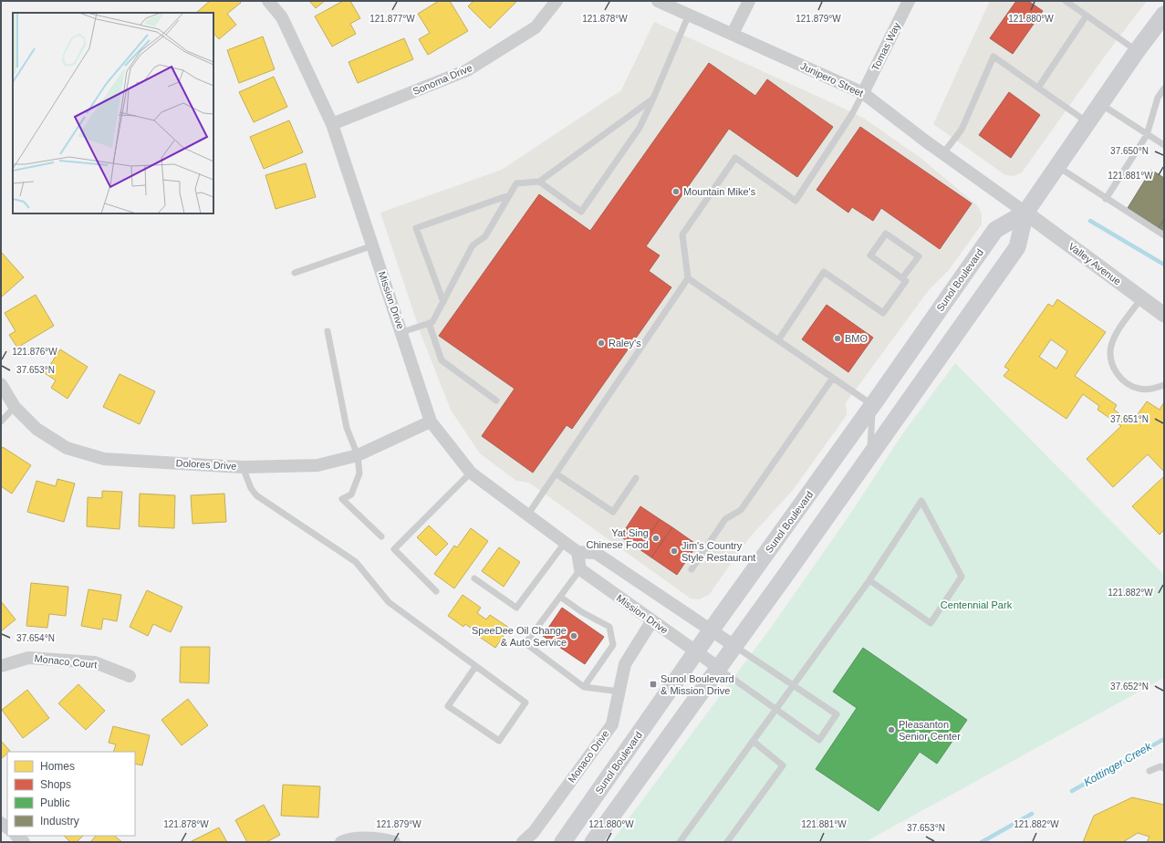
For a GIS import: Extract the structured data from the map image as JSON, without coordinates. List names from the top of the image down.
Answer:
{
  "streets": {
    "main road": ["Sunol Boulevard"],
    "street": [
      "Tomas Way",
      "Sonoma Drive",
      "Junipero Street",
      "Valley Avenue",
      "Mission Drive",
      "Dolores Drive",
      "Monaco Court",
      "Monaco Drive"
    ]
  },
  "crossings": [
    ["Tomas Way", "Junipero Street"],
    ["Sonoma Drive", "Mission Drive"],
    ["Junipero Street", "Valley Avenue"],
    ["Junipero Street", "Sunol Boulevard"],
    ["Valley Avenue", "Sunol Boulevard"],
    ["Sunol Boulevard", "Mission Drive"],
    ["Mission Drive", "Dolores Drive"],
    ["Mission Drive", "Monaco Drive"]
  ],
  "water": ["Kottinger Creek"],
  "parks": ["Centennial Park"],
  "places": {
    "other": [
      "Mountain Mike's",
      "BMO",
      "Raley's",
      "Yat Sing Chinese Food",
      "Jim's Country Style Restaurant",
      "SpeeDee Oil Change & Auto Service",
      "Pleasanton Senior Center"
    ],
    "transit": ["Sunol Boulevard & Mission Drive"]
  },
  "legend": [
    "Homes",
    "Shops",
    "Public",
    "Industry"
  ],
  "coordinates": [
    "121.877°W",
    "121.878°W",
    "121.879°W",
    "121.880°W",
    "37.650°N",
    "121.881°W",
    "121.876°W",
    "37.653°N",
    "37.651°N",
    "121.882°W",
    "37.654°N",
    "37.652°N"
  ]
}
